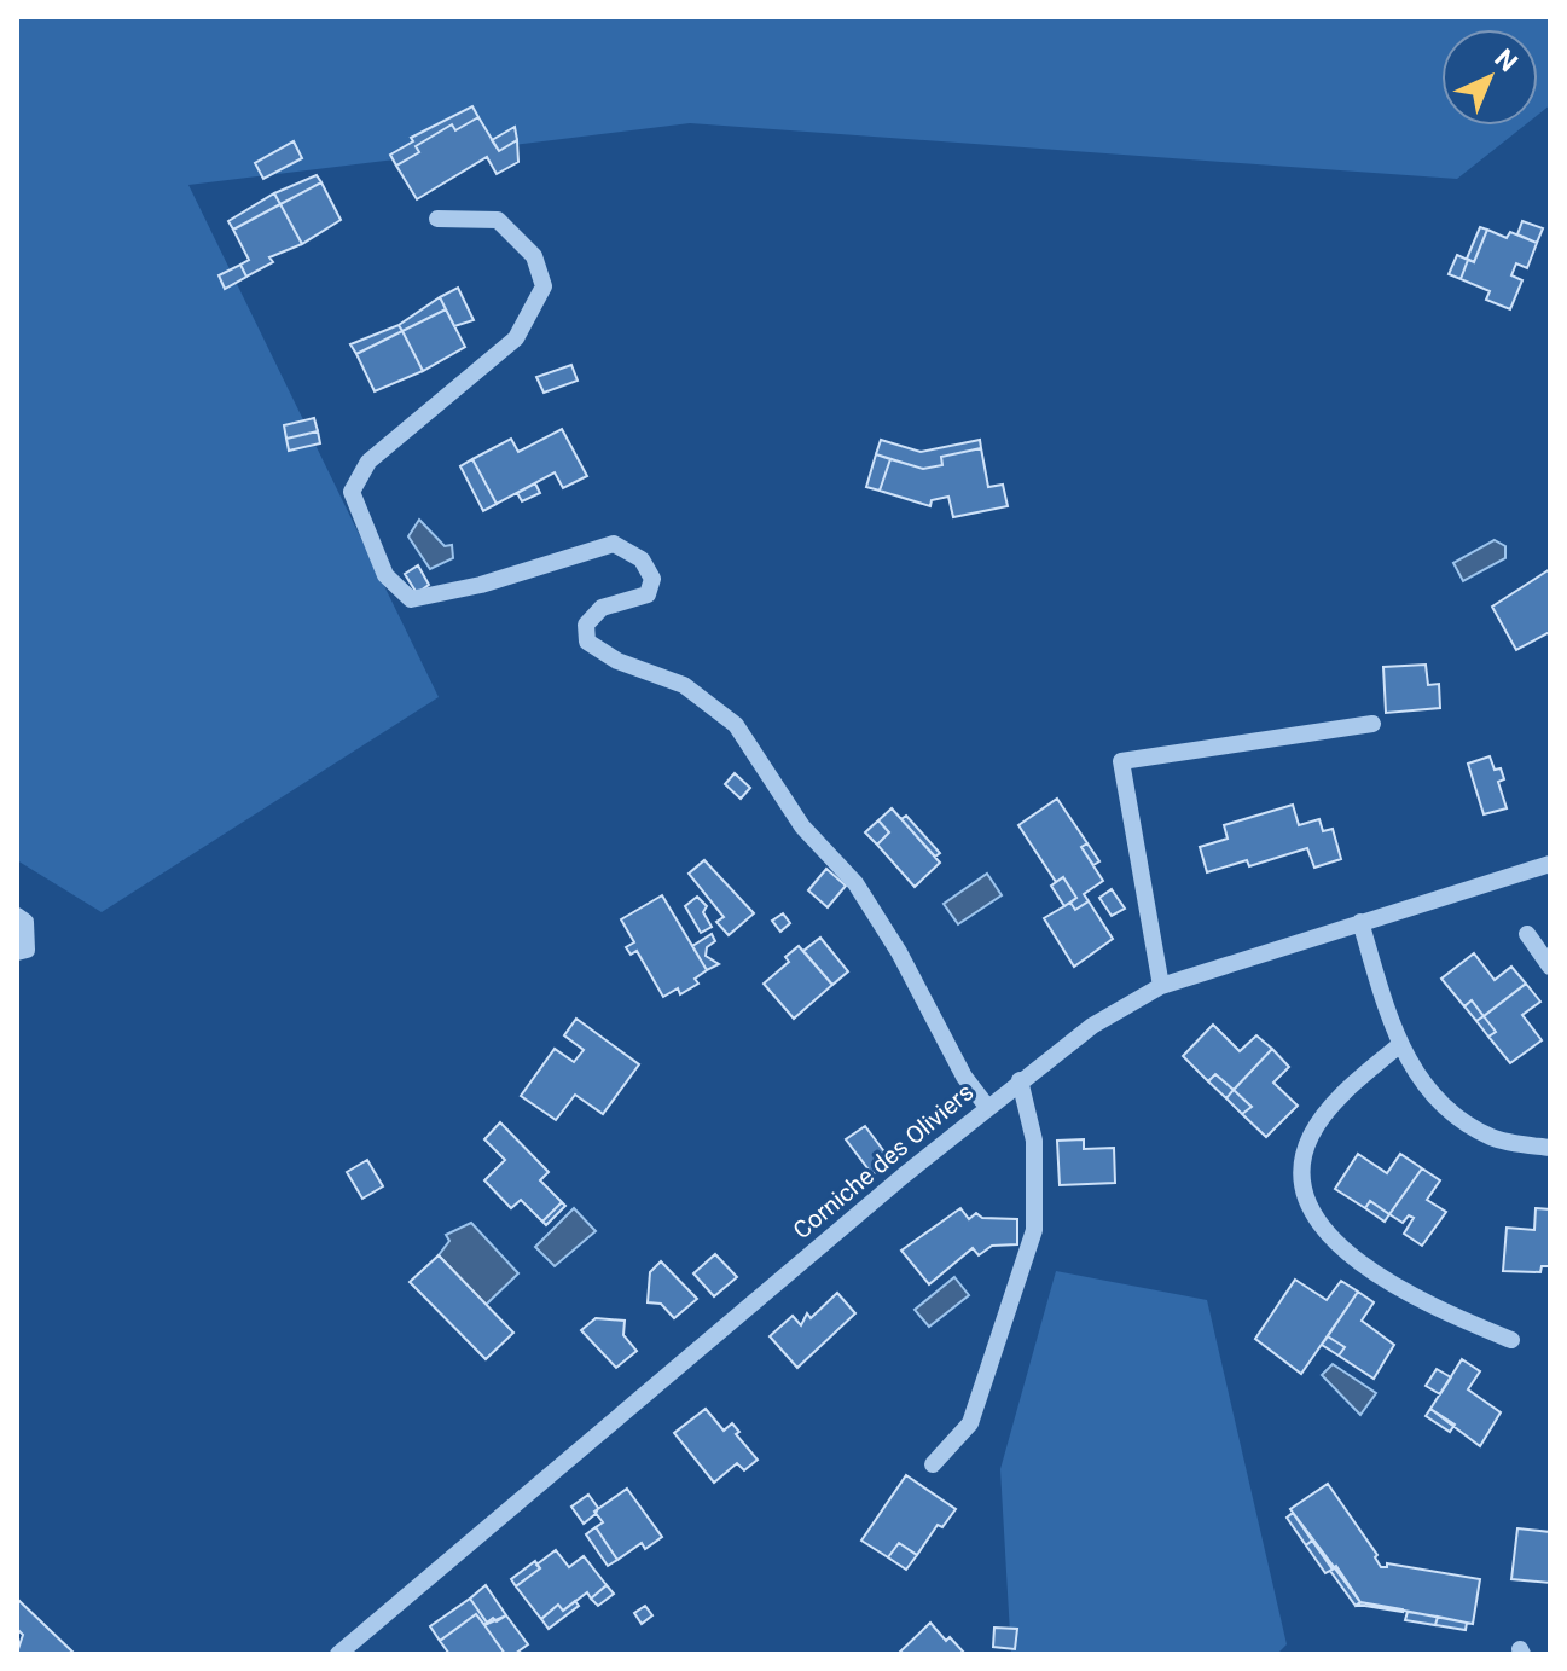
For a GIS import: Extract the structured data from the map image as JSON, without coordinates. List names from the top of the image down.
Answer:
{
  "streets": {
    "street": ["Corniche des Oliviers"]
  },
  "north": "top right"
}
